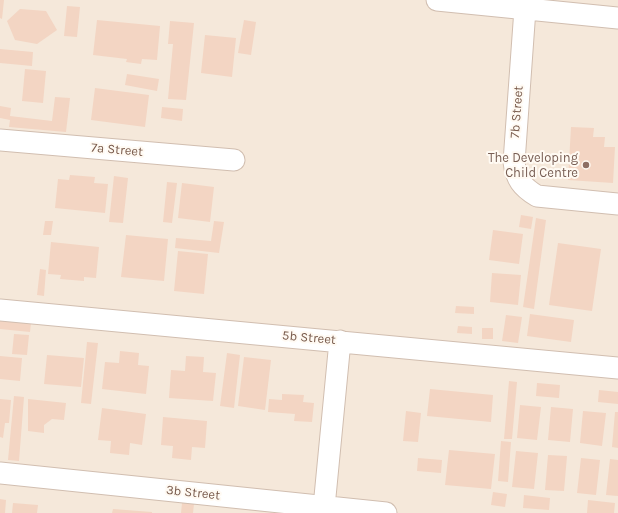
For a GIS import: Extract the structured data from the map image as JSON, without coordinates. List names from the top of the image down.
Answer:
{
  "streets": {
    "street": [
      "7b Street",
      "7a Street",
      "5b Street",
      "3b Street"
    ]
  },
  "places": ["The Developing Child Centre"]
}
